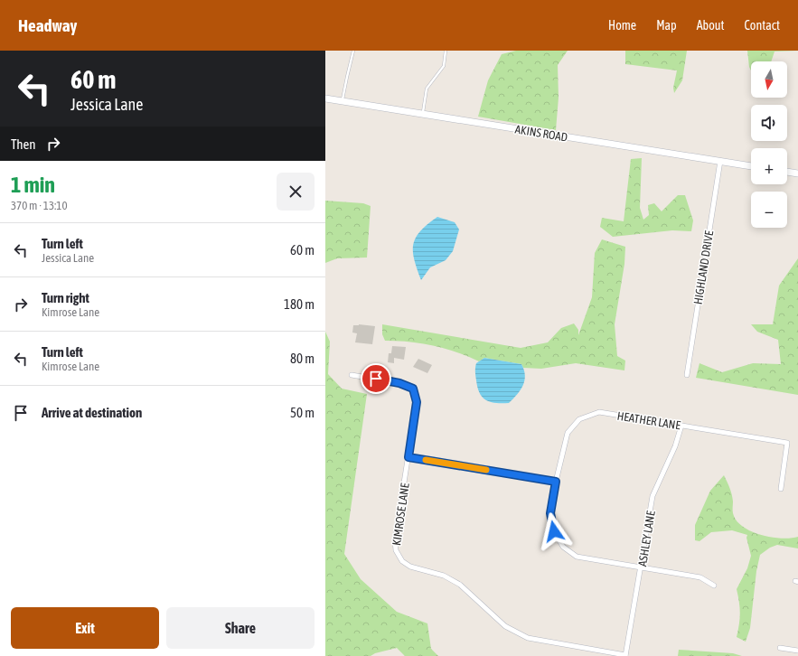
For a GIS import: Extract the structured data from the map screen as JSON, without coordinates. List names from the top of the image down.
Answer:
{
  "streets": {
    "street": [
      "AKINS ROAD",
      "HIGHLAND DRIVE",
      "HEATHER LANE",
      "KIMROSE LANE",
      "ASHLEY LANE"
    ]
  },
  "crossings": [
    ["AKINS ROAD", "HIGHLAND DRIVE"],
    ["HEATHER LANE", "ASHLEY LANE"],
    ["KIMROSE LANE", "ASHLEY LANE"]
  ],
  "north": "bottom",
  "page": {
    "header": "Headway",
    "nav": [
      "Home",
      "Map",
      "About",
      "Contact"
    ],
    "turn": ["60 m", "Jessica Lane"],
    "map_buttons": ["+", "−"],
    "then": "Then",
    "heading": ["1 min", "370 m · 13:10"],
    "list": [
      {
        "name": "Turn left",
        "note": "Jessica Lane",
        "value": "60 m"
      },
      {
        "name": "Turn right",
        "note": "Kimrose Lane",
        "value": "180 m"
      },
      {
        "name": "Turn left",
        "note": "Kimrose Lane",
        "value": "80 m"
      },
      {
        "name": "Arrive at destination",
        "value": "50 m"
      }
    ],
    "buttons": ["Exit", "Share"]
  }
}
